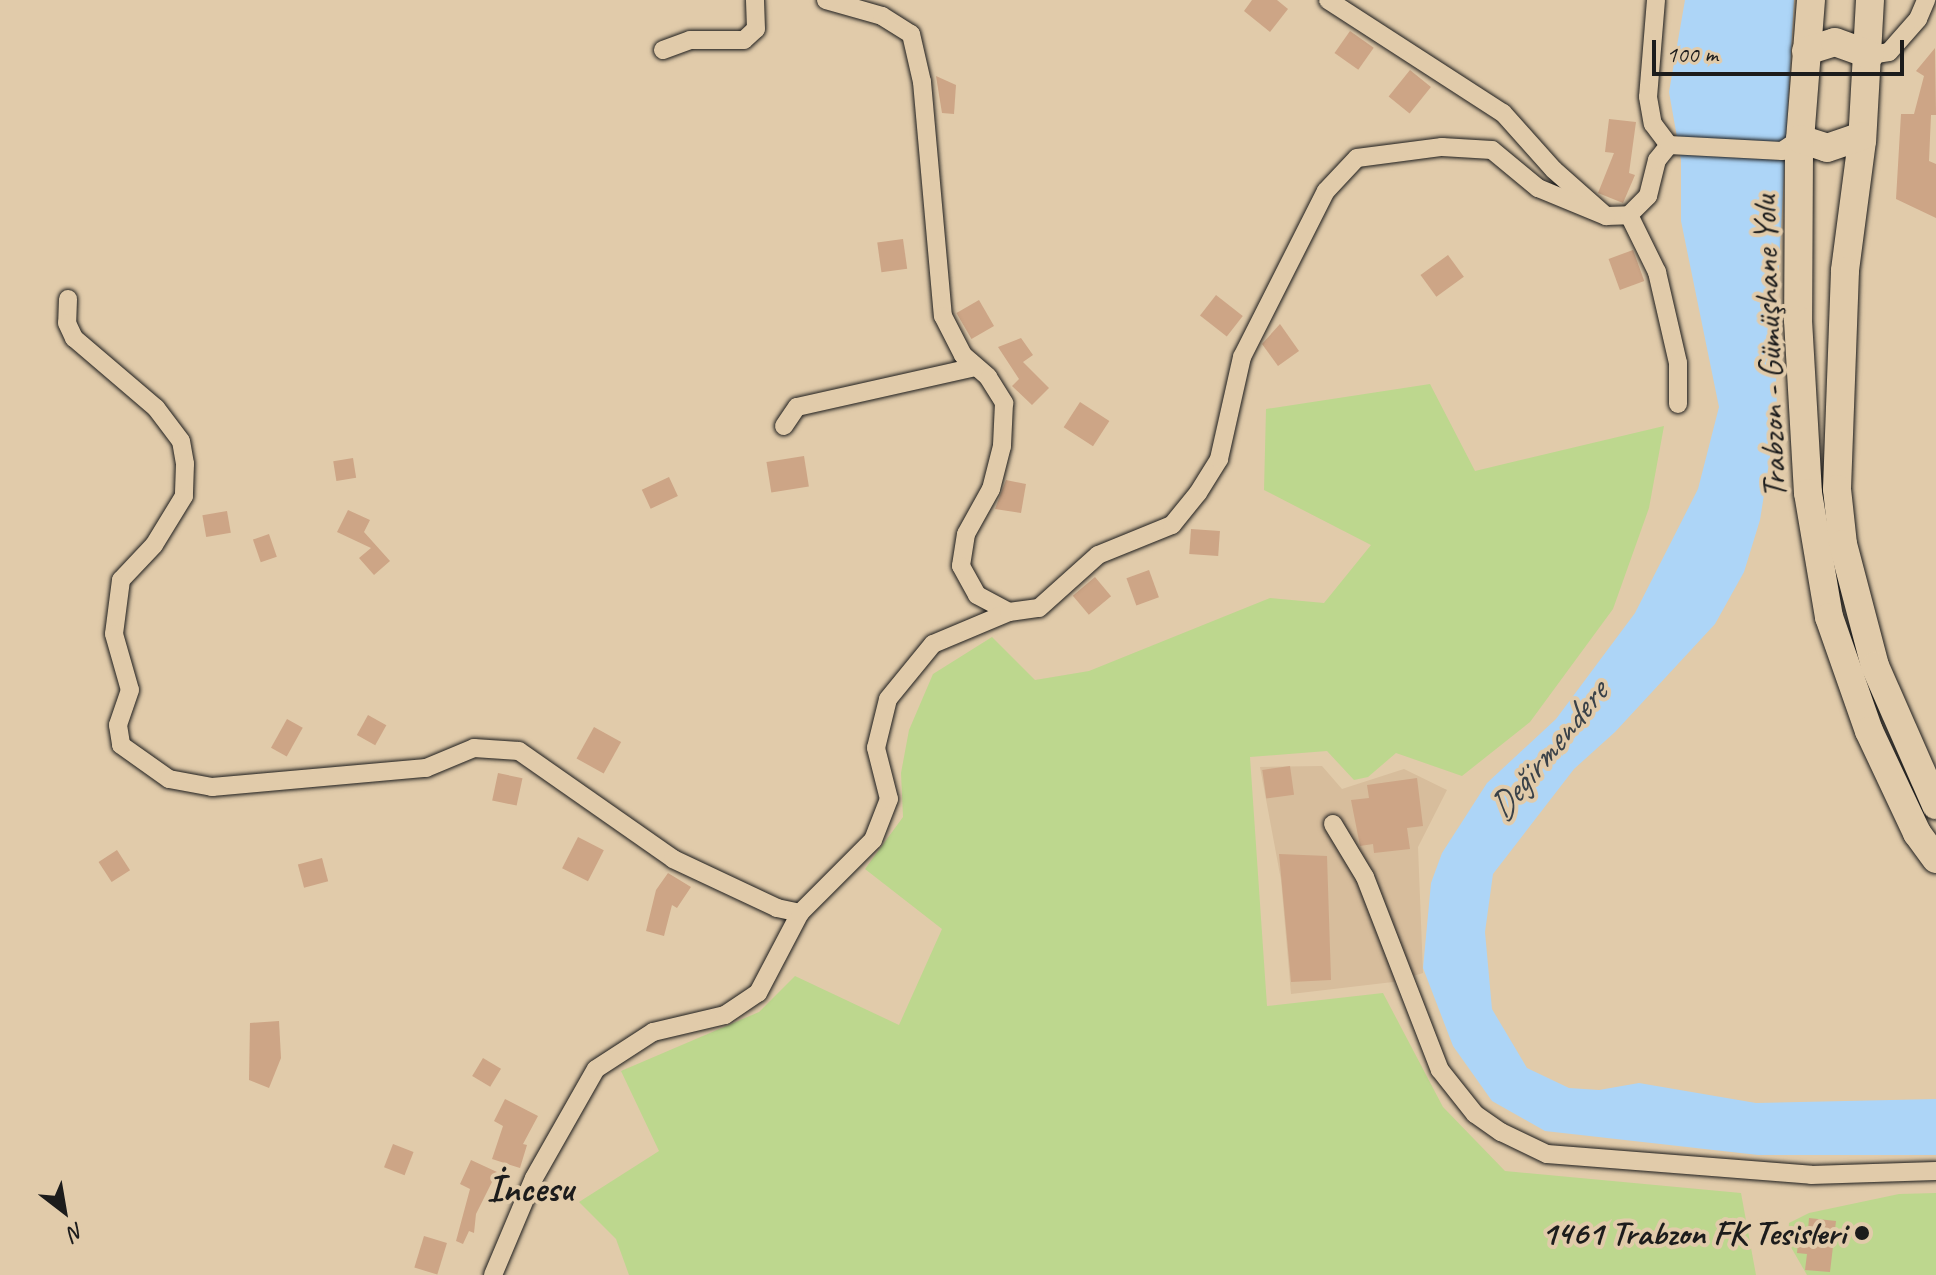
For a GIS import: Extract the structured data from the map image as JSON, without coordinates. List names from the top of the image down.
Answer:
{
  "streets": {
    "highway": ["Trabzon - Gümüşhane Yolu"]
  },
  "districts": ["İncesu"],
  "water": ["Değirmendere"],
  "places": ["1461 Trabzon FK Tesisleri"],
  "scale_bar": "100 m",
  "north": "bottom right"
}
